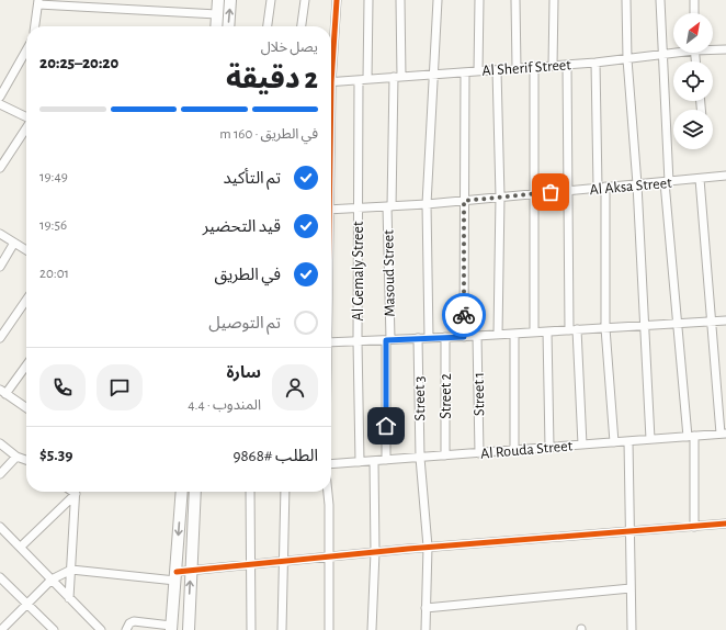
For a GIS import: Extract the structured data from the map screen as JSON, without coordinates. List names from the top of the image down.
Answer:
{
  "streets": {
    "street": [
      "Al Sherif Street",
      "Al Aksa Street",
      "Al Gemaly Street",
      "Masoud Street",
      "Street 1",
      "Street 2",
      "Street 3",
      "Al Rouda Street"
    ]
  },
  "crossings": [
    ["Al Sherif Street", "Al Gemaly Street"],
    ["Al Sherif Street", "Masoud Street"],
    ["Al Aksa Street", "Al Gemaly Street"],
    ["Al Aksa Street", "Masoud Street"],
    ["Al Gemaly Street", "Al Rouda Street"],
    ["Masoud Street", "Al Rouda Street"],
    ["Street 1", "Al Rouda Street"],
    ["Street 2", "Al Rouda Street"],
    ["Street 3", "Al Rouda Street"]
  ],
  "north": "top right",
  "page": {
    "heading": ["2 دقيقة", "يصل خلال", "20:20–20:25"],
    "panel": [
      "سارة",
      "المندوب · 4.4",
      "الطلب #9868",
      "$5.39"
    ],
    "bar": "في الطريق · 160 m",
    "list": [
      ["تم التأكيد", "19:49"],
      ["قيد التحضير", "19:56"],
      ["في الطريق", "20:01"],
      "تم التوصيل"
    ]
  }
}
